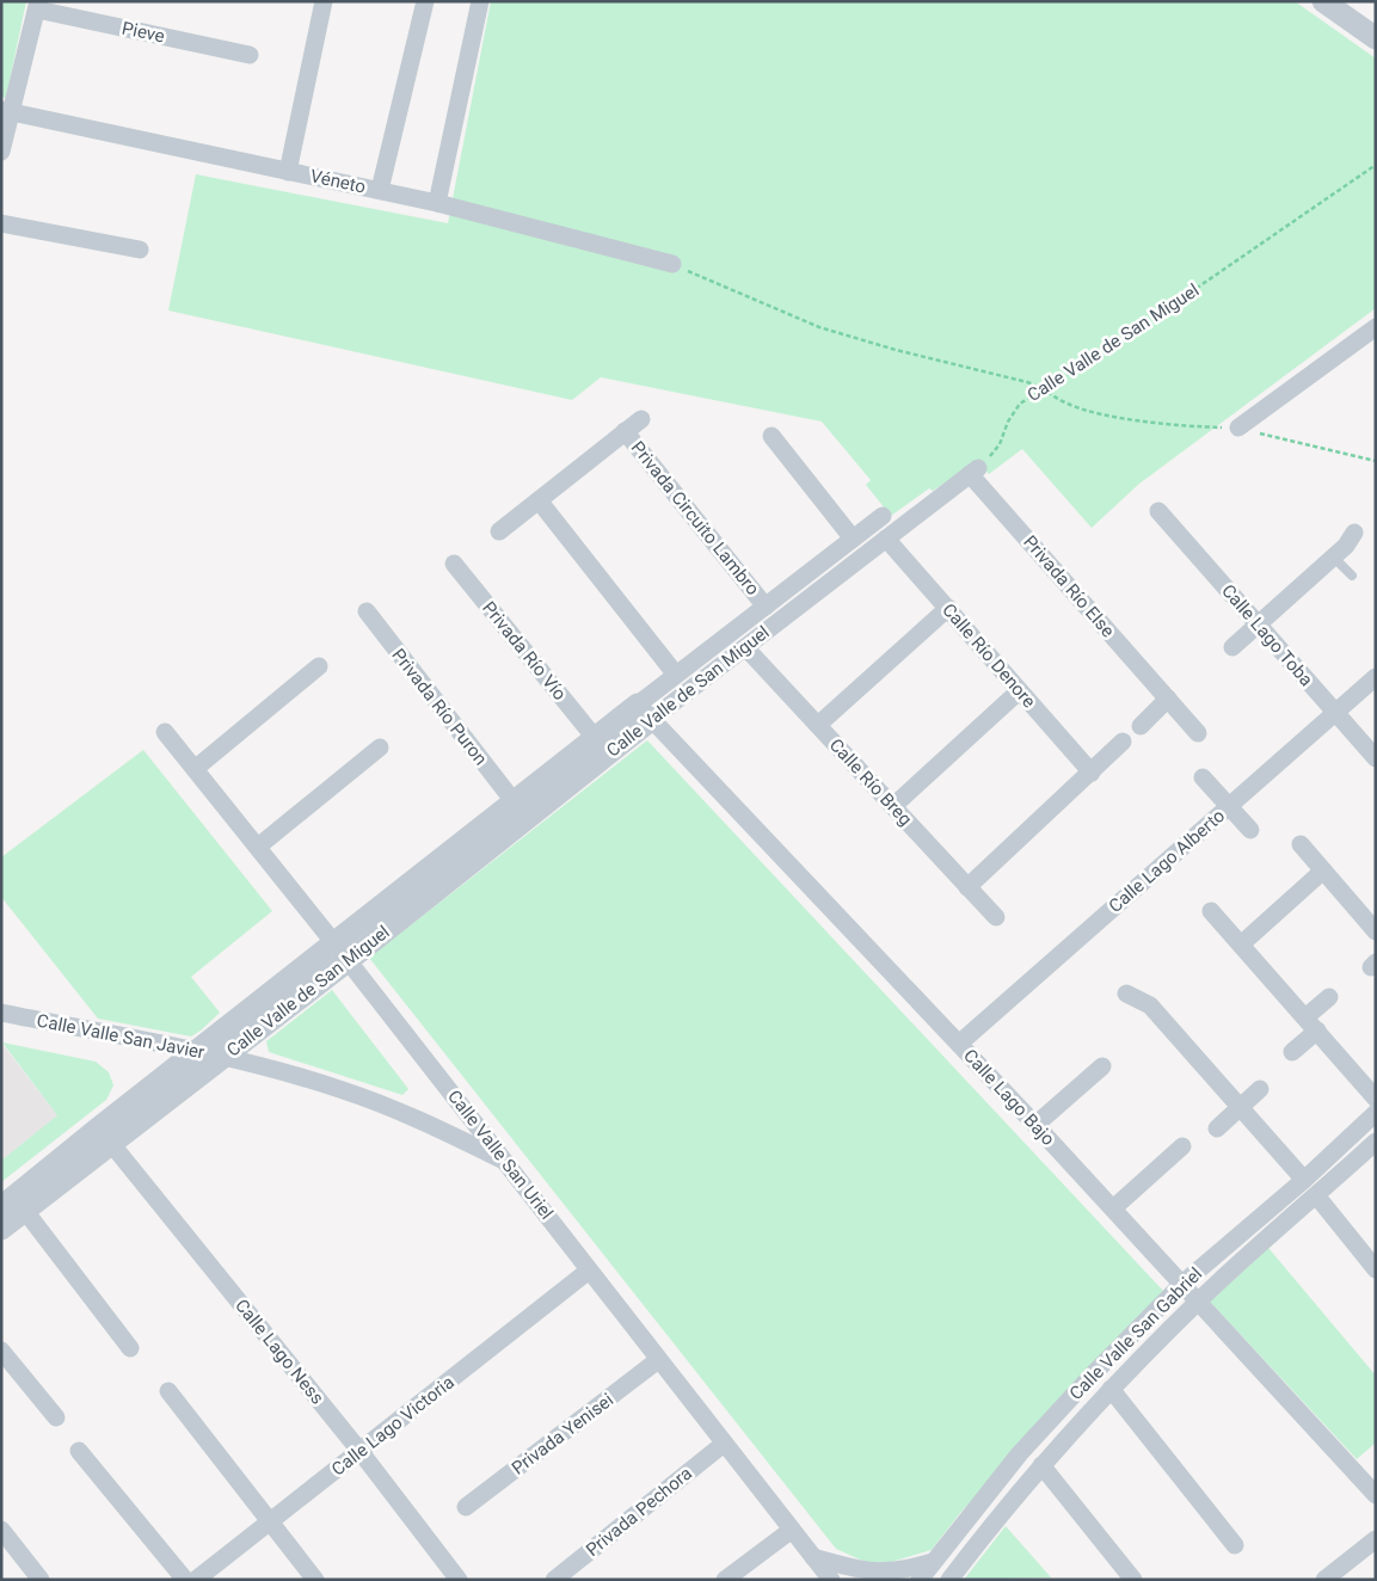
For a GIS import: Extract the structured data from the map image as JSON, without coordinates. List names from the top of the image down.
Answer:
{
  "streets": {
    "street": [
      "Pieve",
      "Véneto",
      "Calle Valle de San Miguel",
      "Privada Circuito Lambro",
      "Privada Río Else",
      "Calle Lago Toba",
      "Privada Río Vío",
      "Calle Río Denore",
      "Privada Río Puron",
      "Calle Río Breg",
      "Calle Lago Alberto",
      "Calle Valle San Javier",
      "Calle Lago Bajo",
      "Calle Valle San Uriel",
      "Calle Valle San Gabriel",
      "Calle Lago Ness",
      "Calle Lago Victoria",
      "Privada Yenisei",
      "Privada Pechora"
    ]
  },
  "crossings": [
    ["Calle Valle de San Miguel", "Privada Circuito Lambro"],
    ["Calle Valle de San Miguel", "Privada Río Else"],
    ["Calle Valle de San Miguel", "Privada Río Vío"],
    ["Calle Valle de San Miguel", "Calle Río Denore"],
    ["Calle Valle de San Miguel", "Privada Río Puron"],
    ["Calle Valle de San Miguel", "Calle Río Breg"],
    ["Calle Valle de San Miguel", "Calle Valle San Javier"],
    ["Calle Valle de San Miguel", "Calle Lago Bajo"],
    ["Calle Valle de San Miguel", "Calle Valle San Uriel"],
    ["Calle Valle de San Miguel", "Calle Lago Ness"],
    ["Calle Lago Toba", "Calle Lago Alberto"],
    ["Calle Lago Alberto", "Calle Lago Bajo"],
    ["Calle Valle San Javier", "Calle Valle San Uriel"],
    ["Calle Lago Bajo", "Calle Valle San Gabriel"],
    ["Calle Valle San Uriel", "Calle Lago Victoria"],
    ["Calle Valle San Uriel", "Privada Yenisei"],
    ["Calle Valle San Uriel", "Privada Pechora"],
    ["Calle Lago Ness", "Calle Lago Victoria"]
  ]
}
